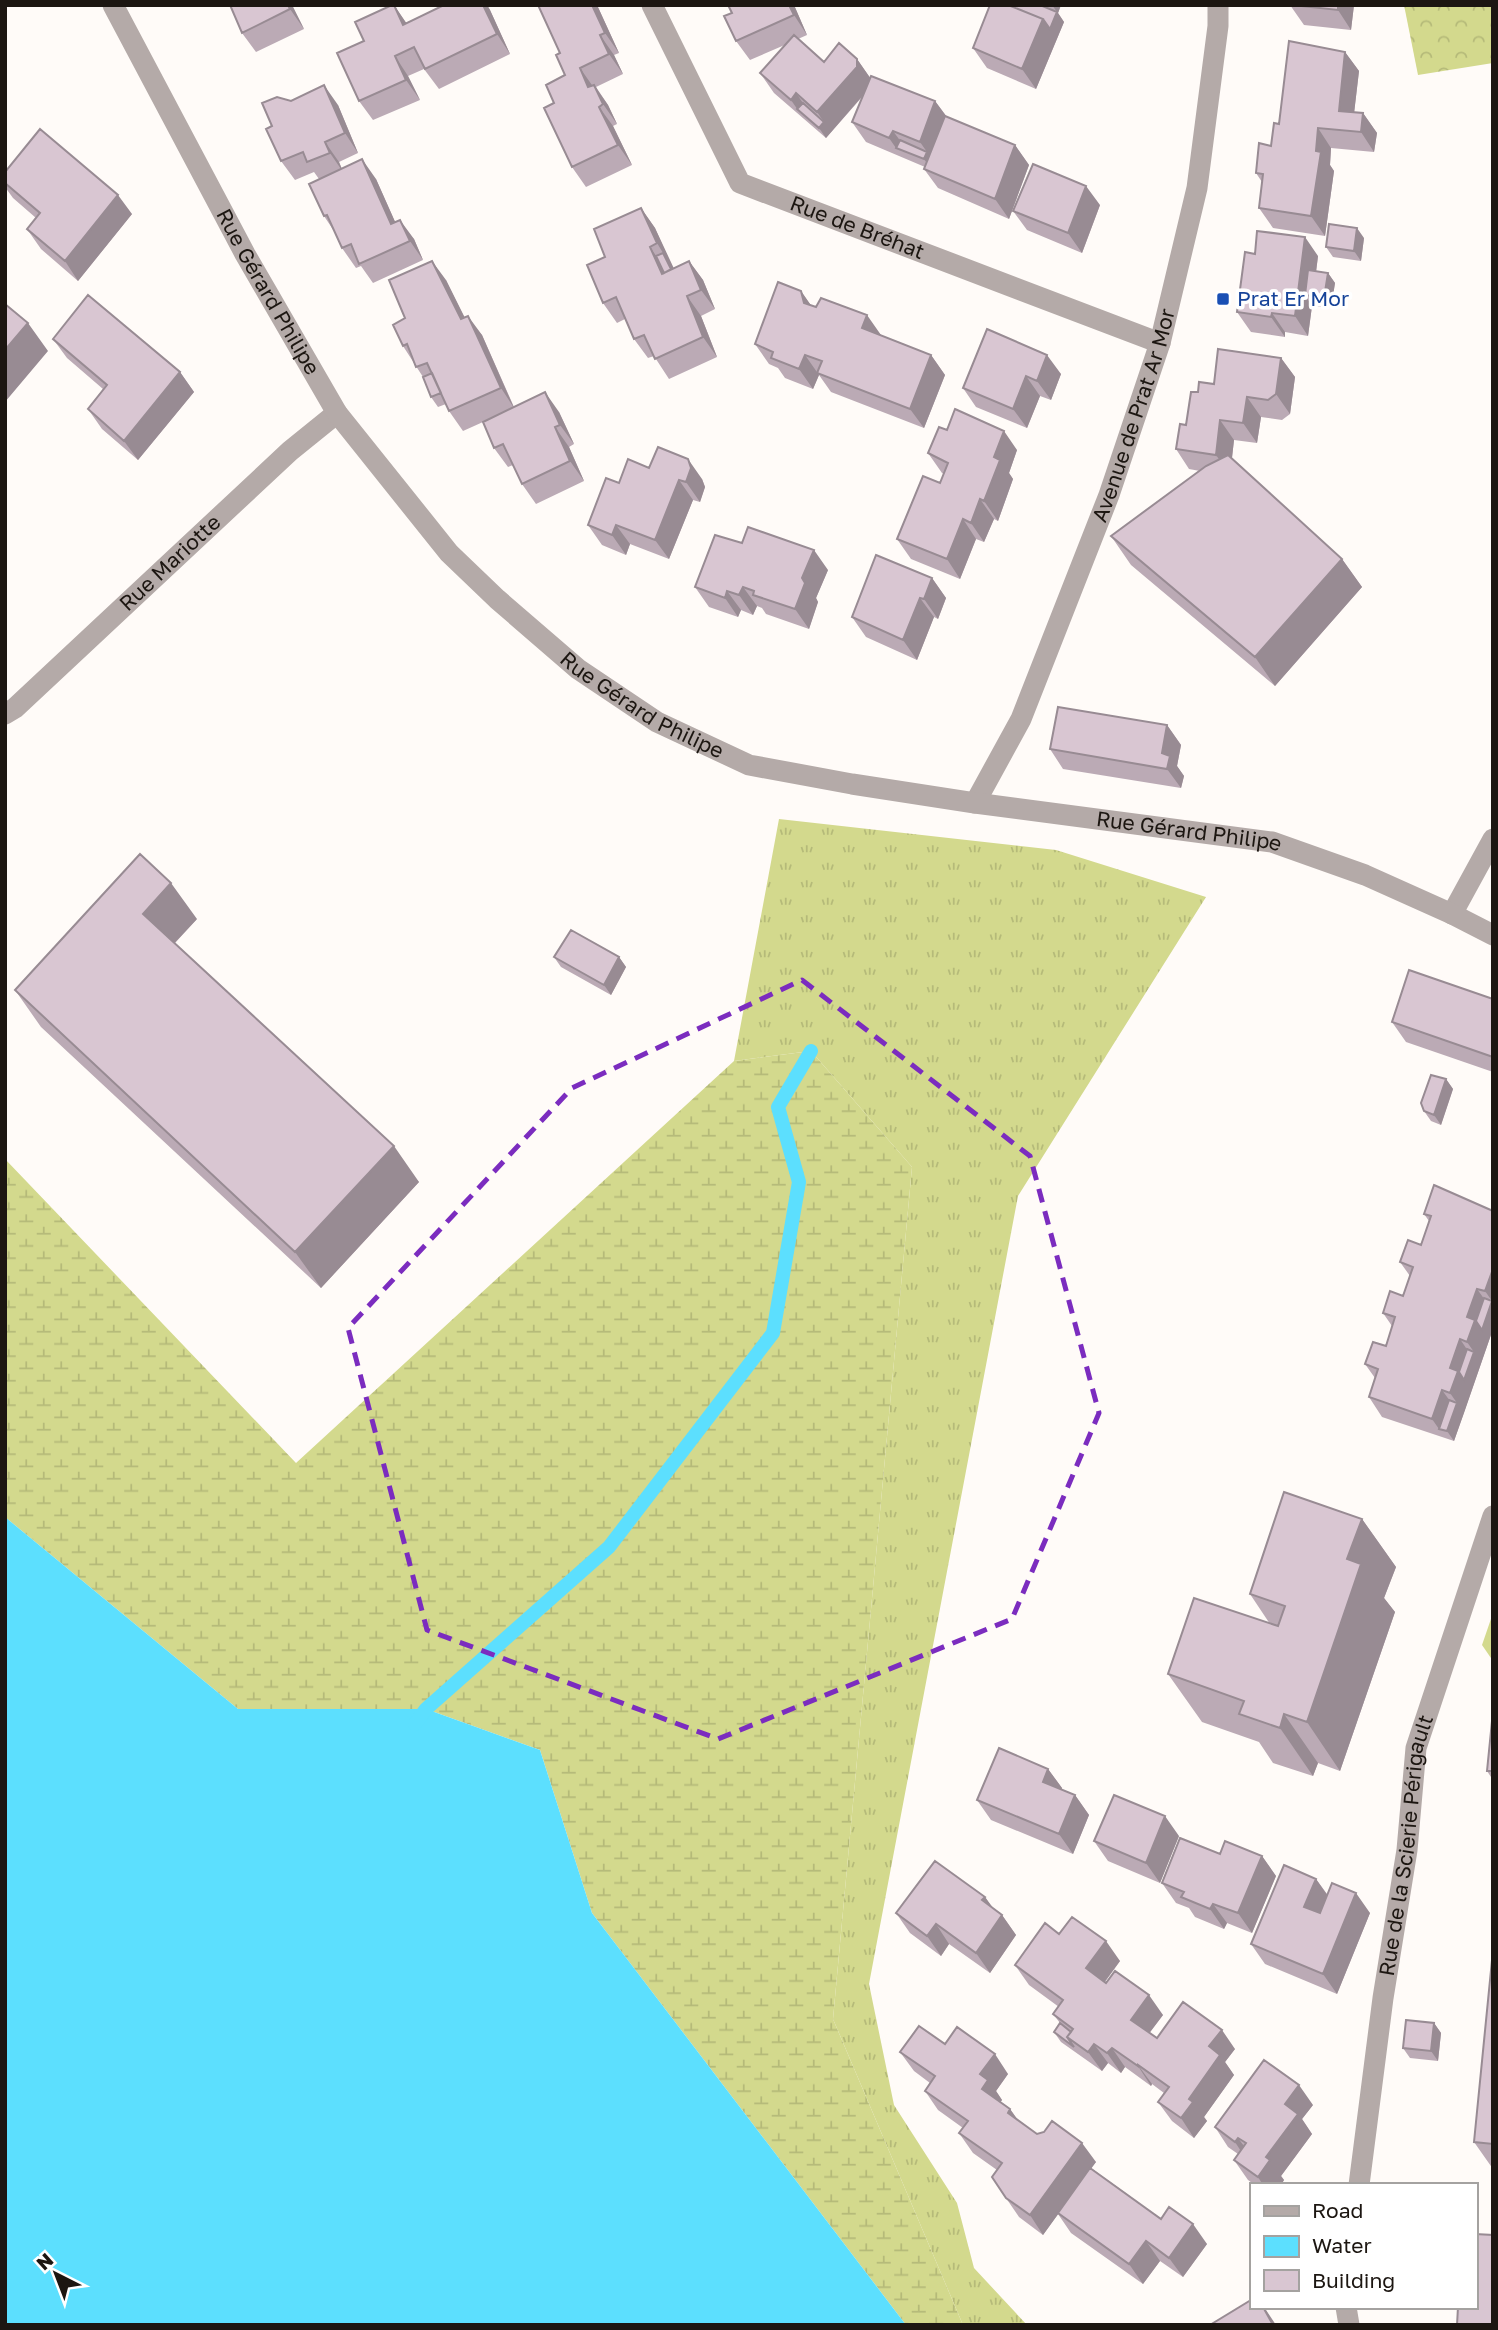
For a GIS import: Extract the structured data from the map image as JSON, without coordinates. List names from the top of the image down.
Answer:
{
  "streets": {
    "street": [
      "Rue de Bréhat",
      "Rue Gérard Philipe",
      "Avenue de Prat Ar Mor",
      "Rue Mariotte",
      "Rue de la Scierie Périgault"
    ]
  },
  "crossings": [
    ["Rue de Bréhat", "Avenue de Prat Ar Mor"],
    ["Rue Gérard Philipe", "Avenue de Prat Ar Mor"],
    ["Rue Gérard Philipe", "Rue Mariotte"]
  ],
  "places": {
    "transit": ["Prat Er Mor"]
  },
  "legend": ["Road", "Water", "Building"],
  "north": "top left"
}
